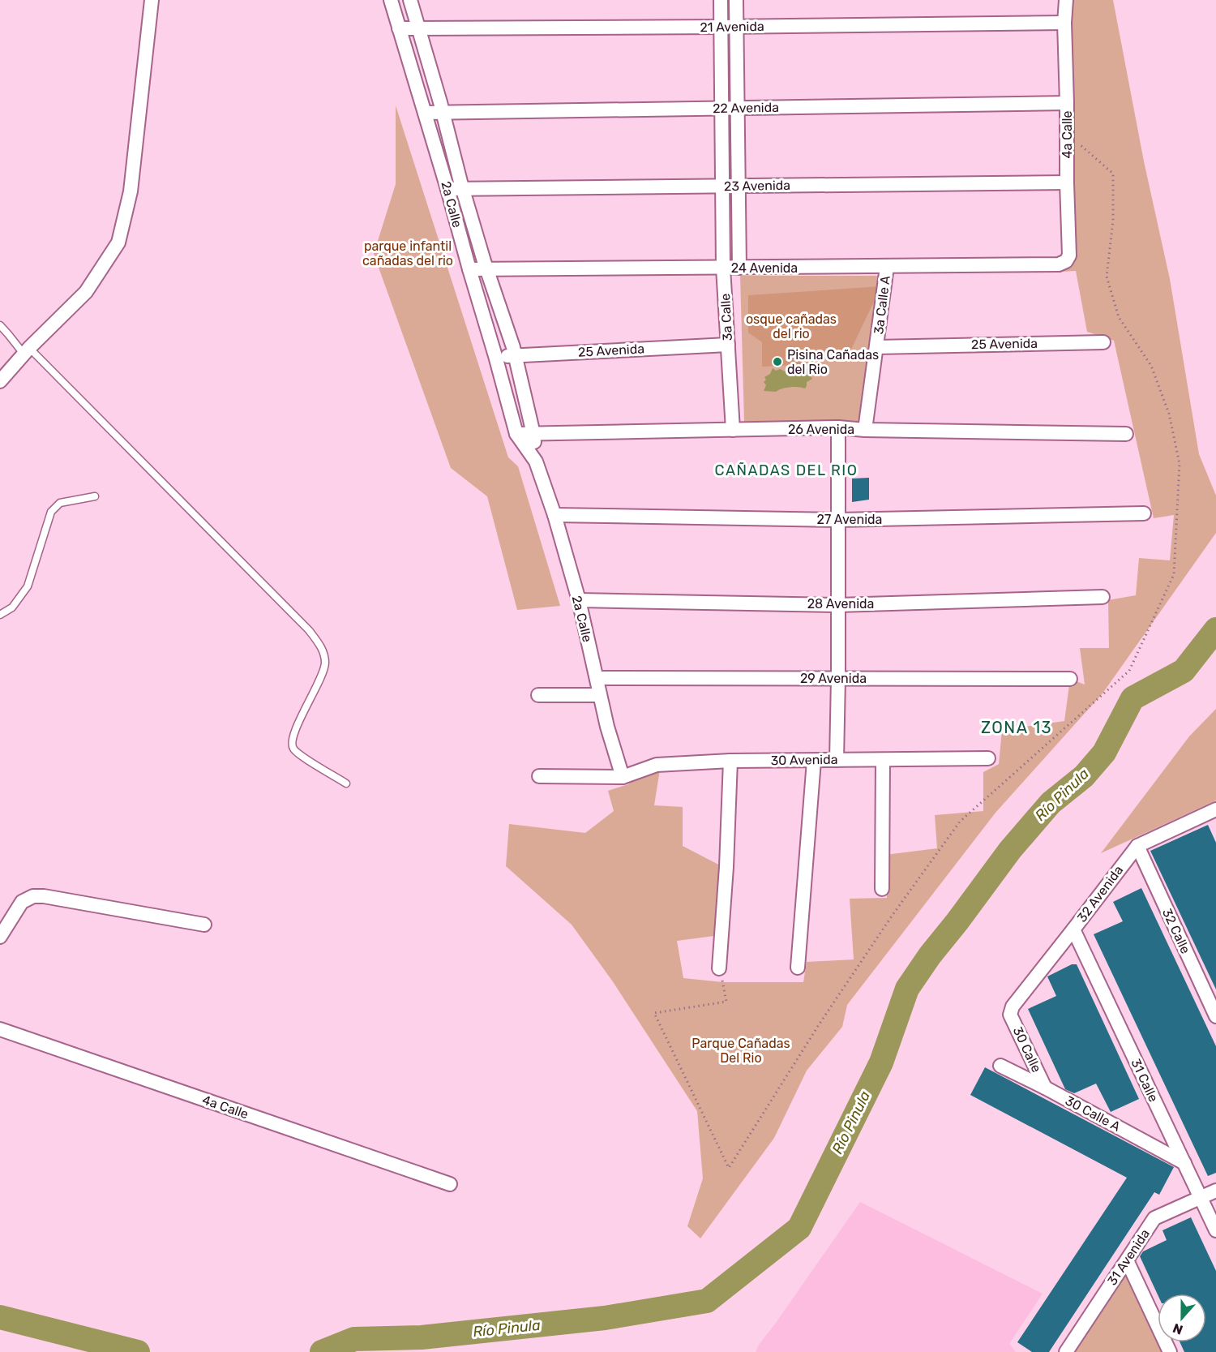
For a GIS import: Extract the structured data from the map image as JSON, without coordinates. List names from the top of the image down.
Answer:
{
  "streets": {
    "street": [
      "21 Avenida",
      "22 Avenida",
      "4a Calle",
      "23 Avenida",
      "2a Calle",
      "24 Avenida",
      "3a Calle A",
      "3a Calle",
      "25 Avenida",
      "26 Avenida",
      "27 Avenida",
      "28 Avenida",
      "29 Avenida",
      "30 Avenida",
      "32 Avenida",
      "32 Calle",
      "30 Calle",
      "31 Calle",
      "30 Calle A",
      "31 Avenida"
    ]
  },
  "crossings": [
    ["21 Avenida", "4a Calle"],
    ["21 Avenida", "2a Calle"],
    ["21 Avenida", "3a Calle"],
    ["22 Avenida", "4a Calle"],
    ["22 Avenida", "2a Calle"],
    ["22 Avenida", "3a Calle"],
    ["4a Calle", "23 Avenida"],
    ["4a Calle", "24 Avenida"],
    ["23 Avenida", "2a Calle"],
    ["23 Avenida", "3a Calle"],
    ["2a Calle", "24 Avenida"],
    ["2a Calle", "25 Avenida"],
    ["2a Calle", "26 Avenida"],
    ["2a Calle", "27 Avenida"],
    ["2a Calle", "28 Avenida"],
    ["2a Calle", "29 Avenida"],
    ["2a Calle", "30 Avenida"],
    ["24 Avenida", "3a Calle A"],
    ["24 Avenida", "3a Calle"],
    ["3a Calle A", "25 Avenida"],
    ["3a Calle A", "26 Avenida"],
    ["3a Calle", "25 Avenida"],
    ["3a Calle", "26 Avenida"],
    ["32 Avenida", "32 Calle"],
    ["32 Avenida", "30 Calle"],
    ["32 Avenida", "31 Calle"],
    ["30 Calle", "30 Calle A"],
    ["31 Calle", "30 Calle A"],
    ["31 Calle", "31 Avenida"]
  ],
  "districts": ["CAÑADAS DEL RIO", "ZONA 13"],
  "water": ["Río Pinula"],
  "parks": ["parque infantil cañadas del rio", "osque cañadas del rio", "Parque Cañadas Del Rio"],
  "places": ["Pisina Cañadas del Rio"],
  "north": "bottom"
}
